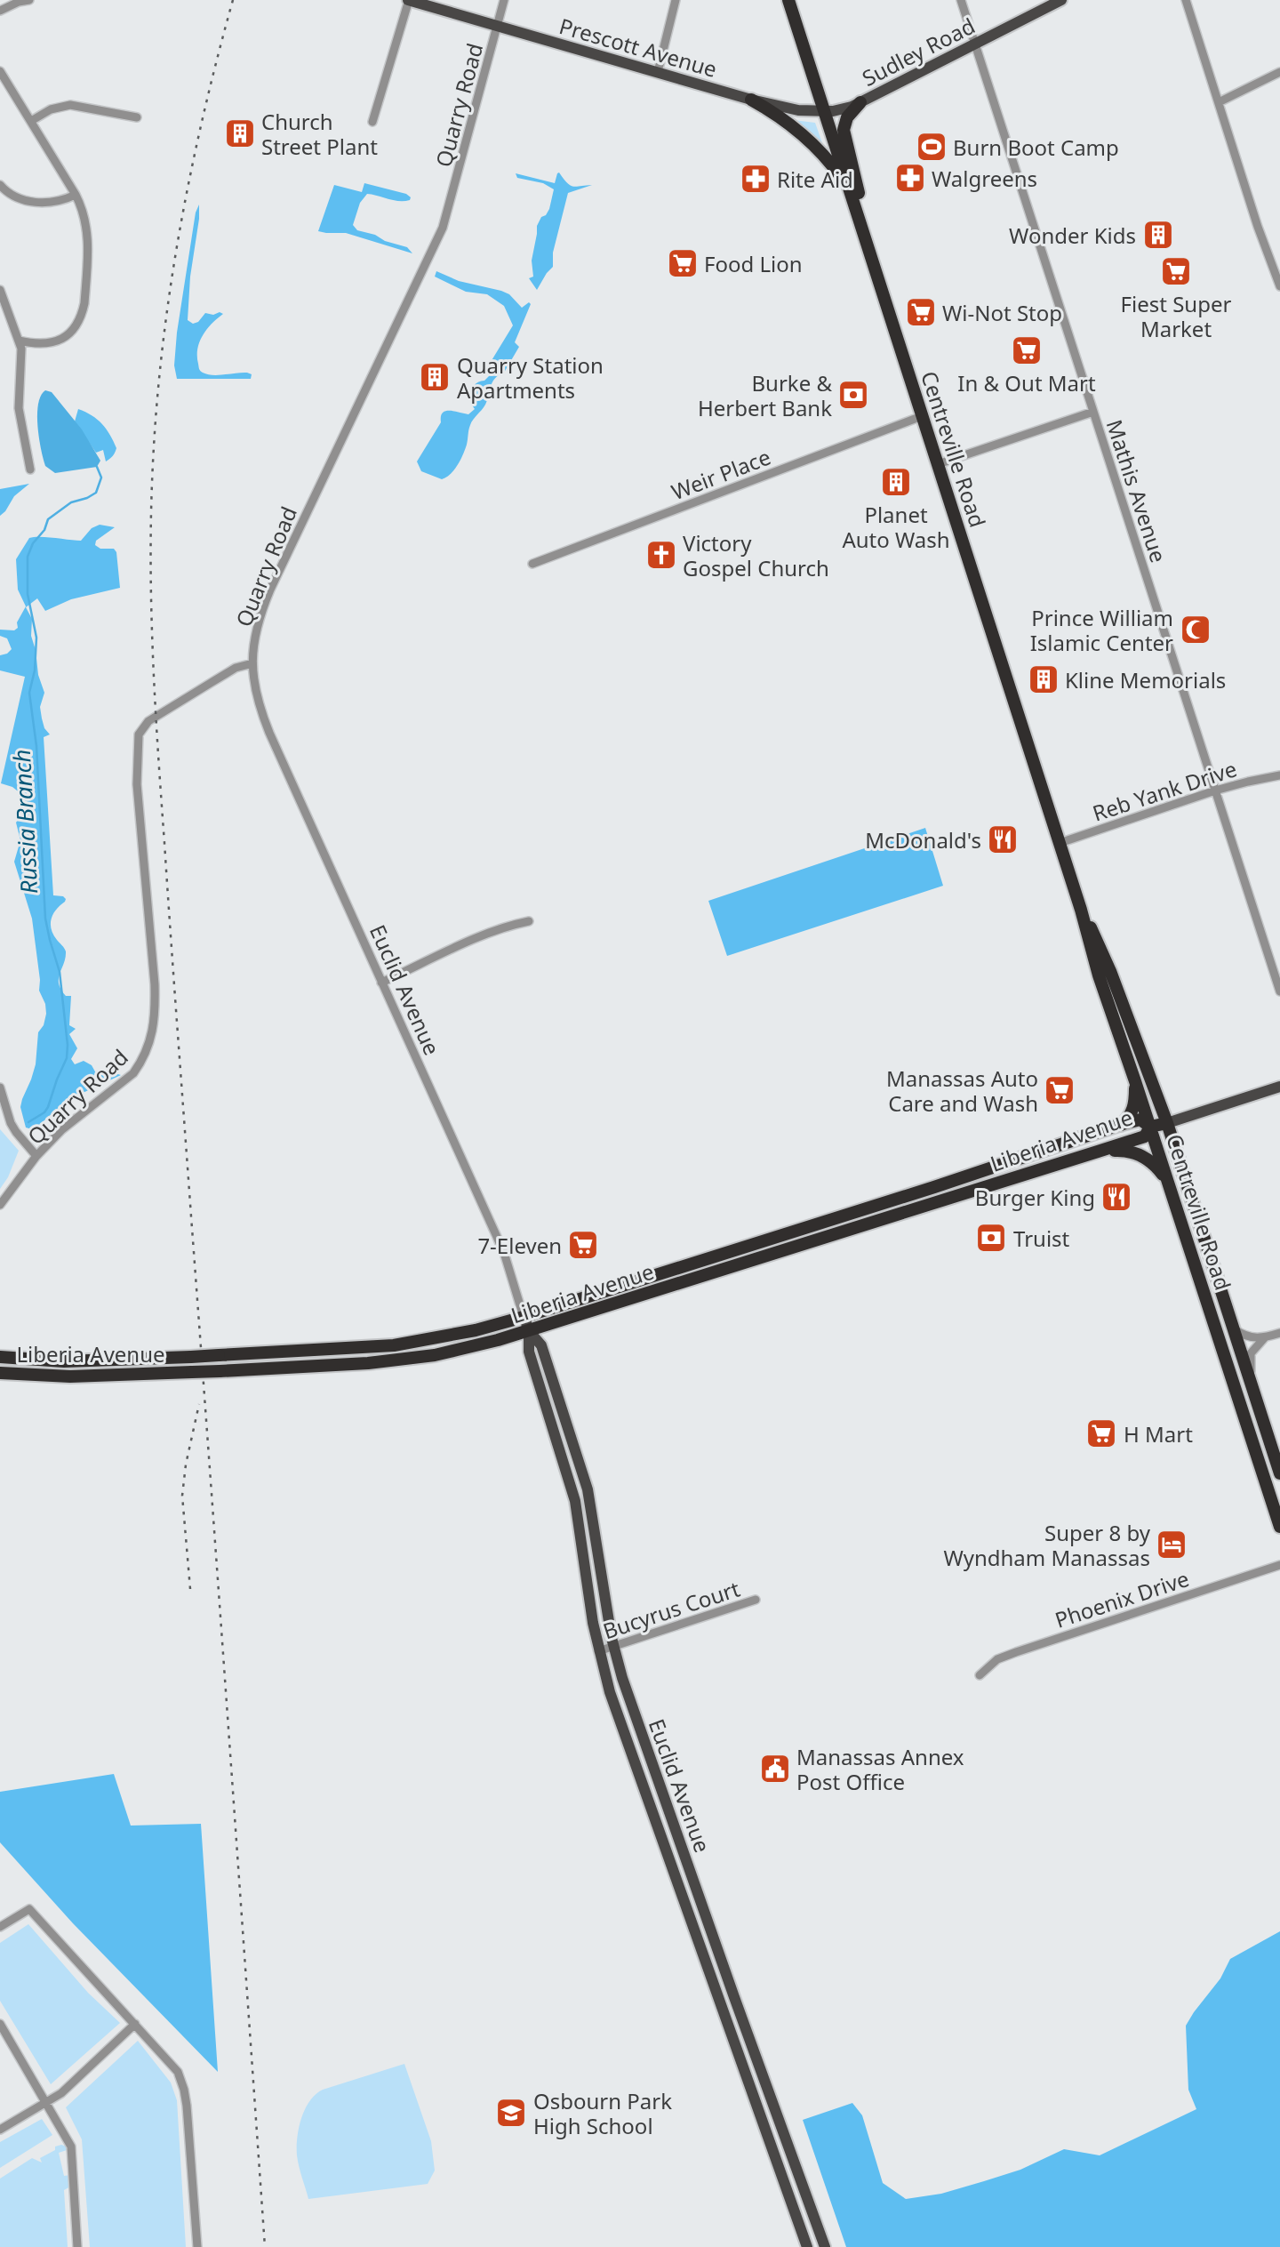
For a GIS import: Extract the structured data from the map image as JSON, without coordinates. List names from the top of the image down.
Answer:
{
  "streets": {
    "highway": ["Centreville Road", "Liberia Avenue"],
    "main road": ["Prescott Avenue", "Sudley Road", "Euclid Avenue"],
    "street": [
      "Quarry Road",
      "Weir Place",
      "Mathis Avenue",
      "Reb Yank Drive",
      "Phoenix Drive",
      "Bucyrus Court"
    ]
  },
  "crossings": [
    ["Prescott Avenue", "Sudley Road"],
    ["Prescott Avenue", "Quarry Road"],
    ["Prescott Avenue", "Centreville Road"],
    ["Sudley Road", "Centreville Road"],
    ["Sudley Road", "Mathis Avenue"],
    ["Quarry Road", "Euclid Avenue"],
    ["Centreville Road", "Weir Place"],
    ["Centreville Road", "Reb Yank Drive"],
    ["Centreville Road", "Liberia Avenue"],
    ["Mathis Avenue", "Reb Yank Drive"],
    ["Euclid Avenue", "Liberia Avenue"],
    ["Euclid Avenue", "Bucyrus Court"]
  ],
  "water": ["Russia Branch"],
  "places": {
    "building": [
      "Church Street Plant",
      "Wonder Kids",
      "Quarry Station Apartments",
      "Planet Auto Wash",
      "Kline Memorials"
    ],
    "sports": ["Burn Boot Camp"],
    "pharmacy": ["Walgreens", "Rite Aid"],
    "supermarket": [
      "Food Lion",
      "Fiest Super Market",
      "Wi-Not Stop",
      "In & Out Mart",
      "Manassas Auto Care and Wash",
      "7-Eleven",
      "H Mart"
    ],
    "bank": ["Burke & Herbert Bank", "Truist"],
    "church": ["Victory Gospel Church"],
    "mosque": ["Prince William Islamic Center"],
    "restaurant": ["McDonald's", "Burger King"],
    "hotel": ["Super 8 by Wyndham Manassas"],
    "public building": ["Manassas Annex Post Office"],
    "school or university": ["Osbourn Park High School"]
  }
}
